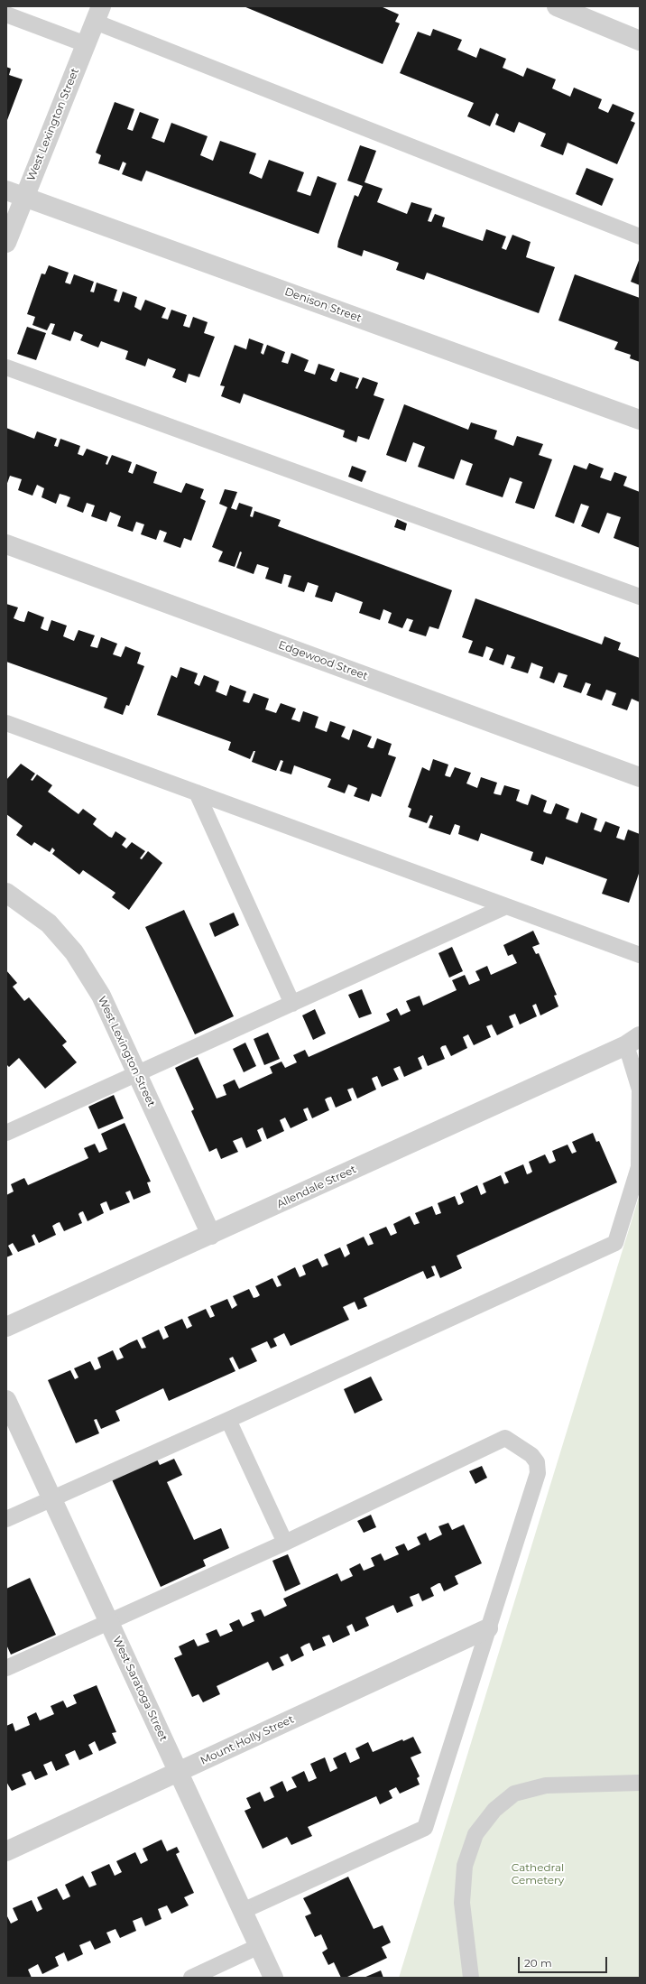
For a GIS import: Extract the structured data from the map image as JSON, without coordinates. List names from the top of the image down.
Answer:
{
  "streets": {
    "street": [
      "West Lexington Street",
      "Denison Street",
      "Edgewood Street",
      "Allendale Street",
      "West Saratoga Street",
      "Mount Holly Street"
    ]
  },
  "crossings": [
    ["West Lexington Street", "Denison Street"],
    ["West Lexington Street", "Allendale Street"],
    ["West Saratoga Street", "Mount Holly Street"]
  ],
  "parks": ["Cathedral Cemetery"],
  "scale_bar": "20 m"
}
